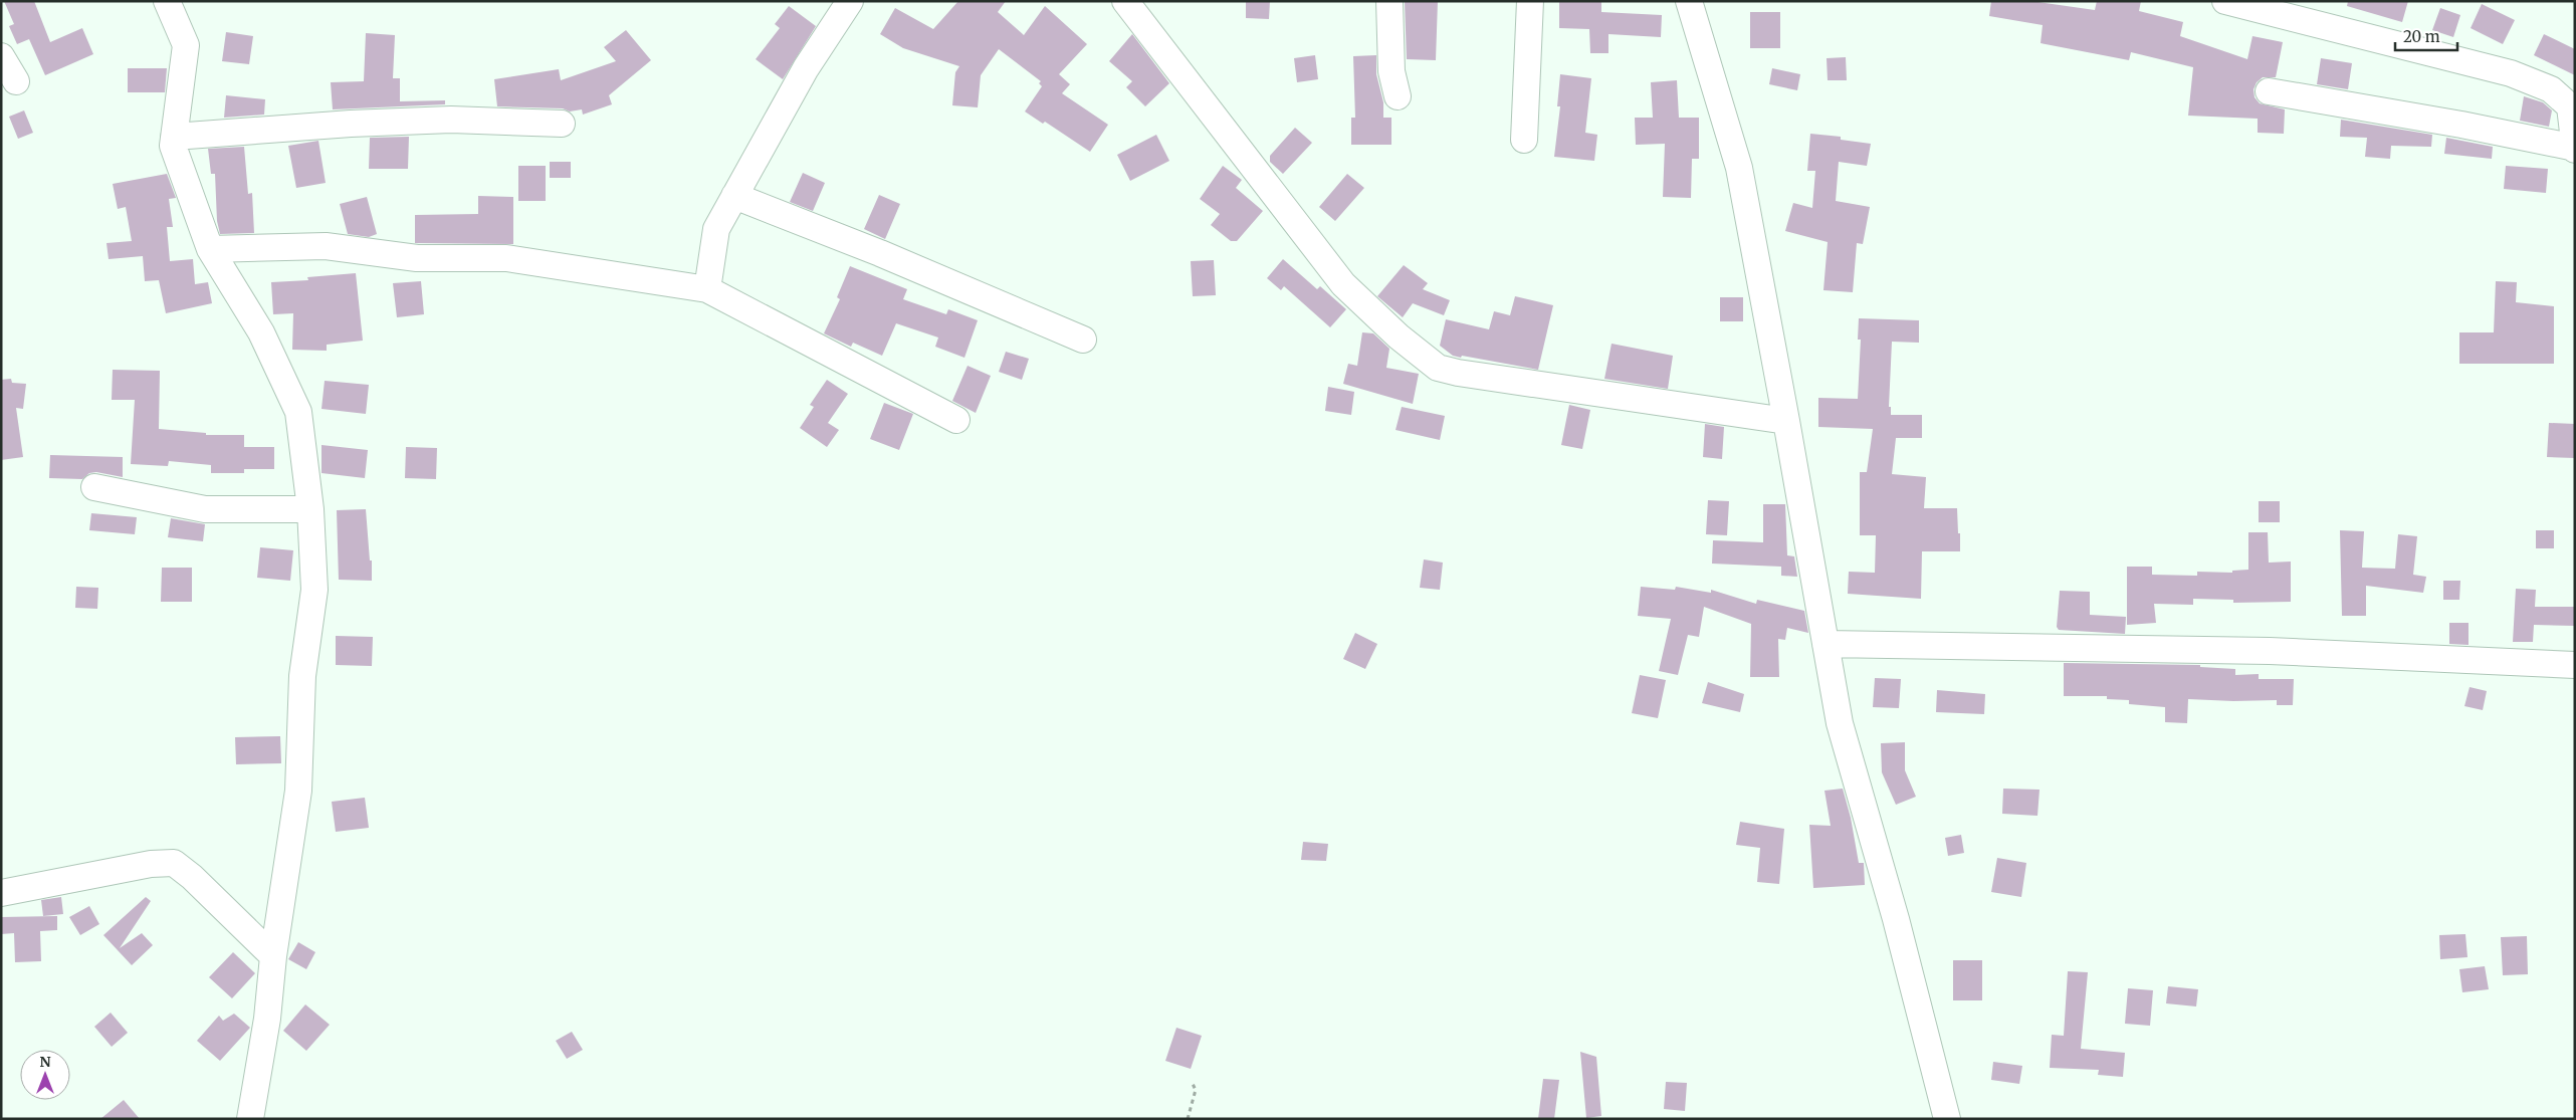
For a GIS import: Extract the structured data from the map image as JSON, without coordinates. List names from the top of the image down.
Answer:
{
  "scale_bar": "20 m",
  "north": "top"
}
